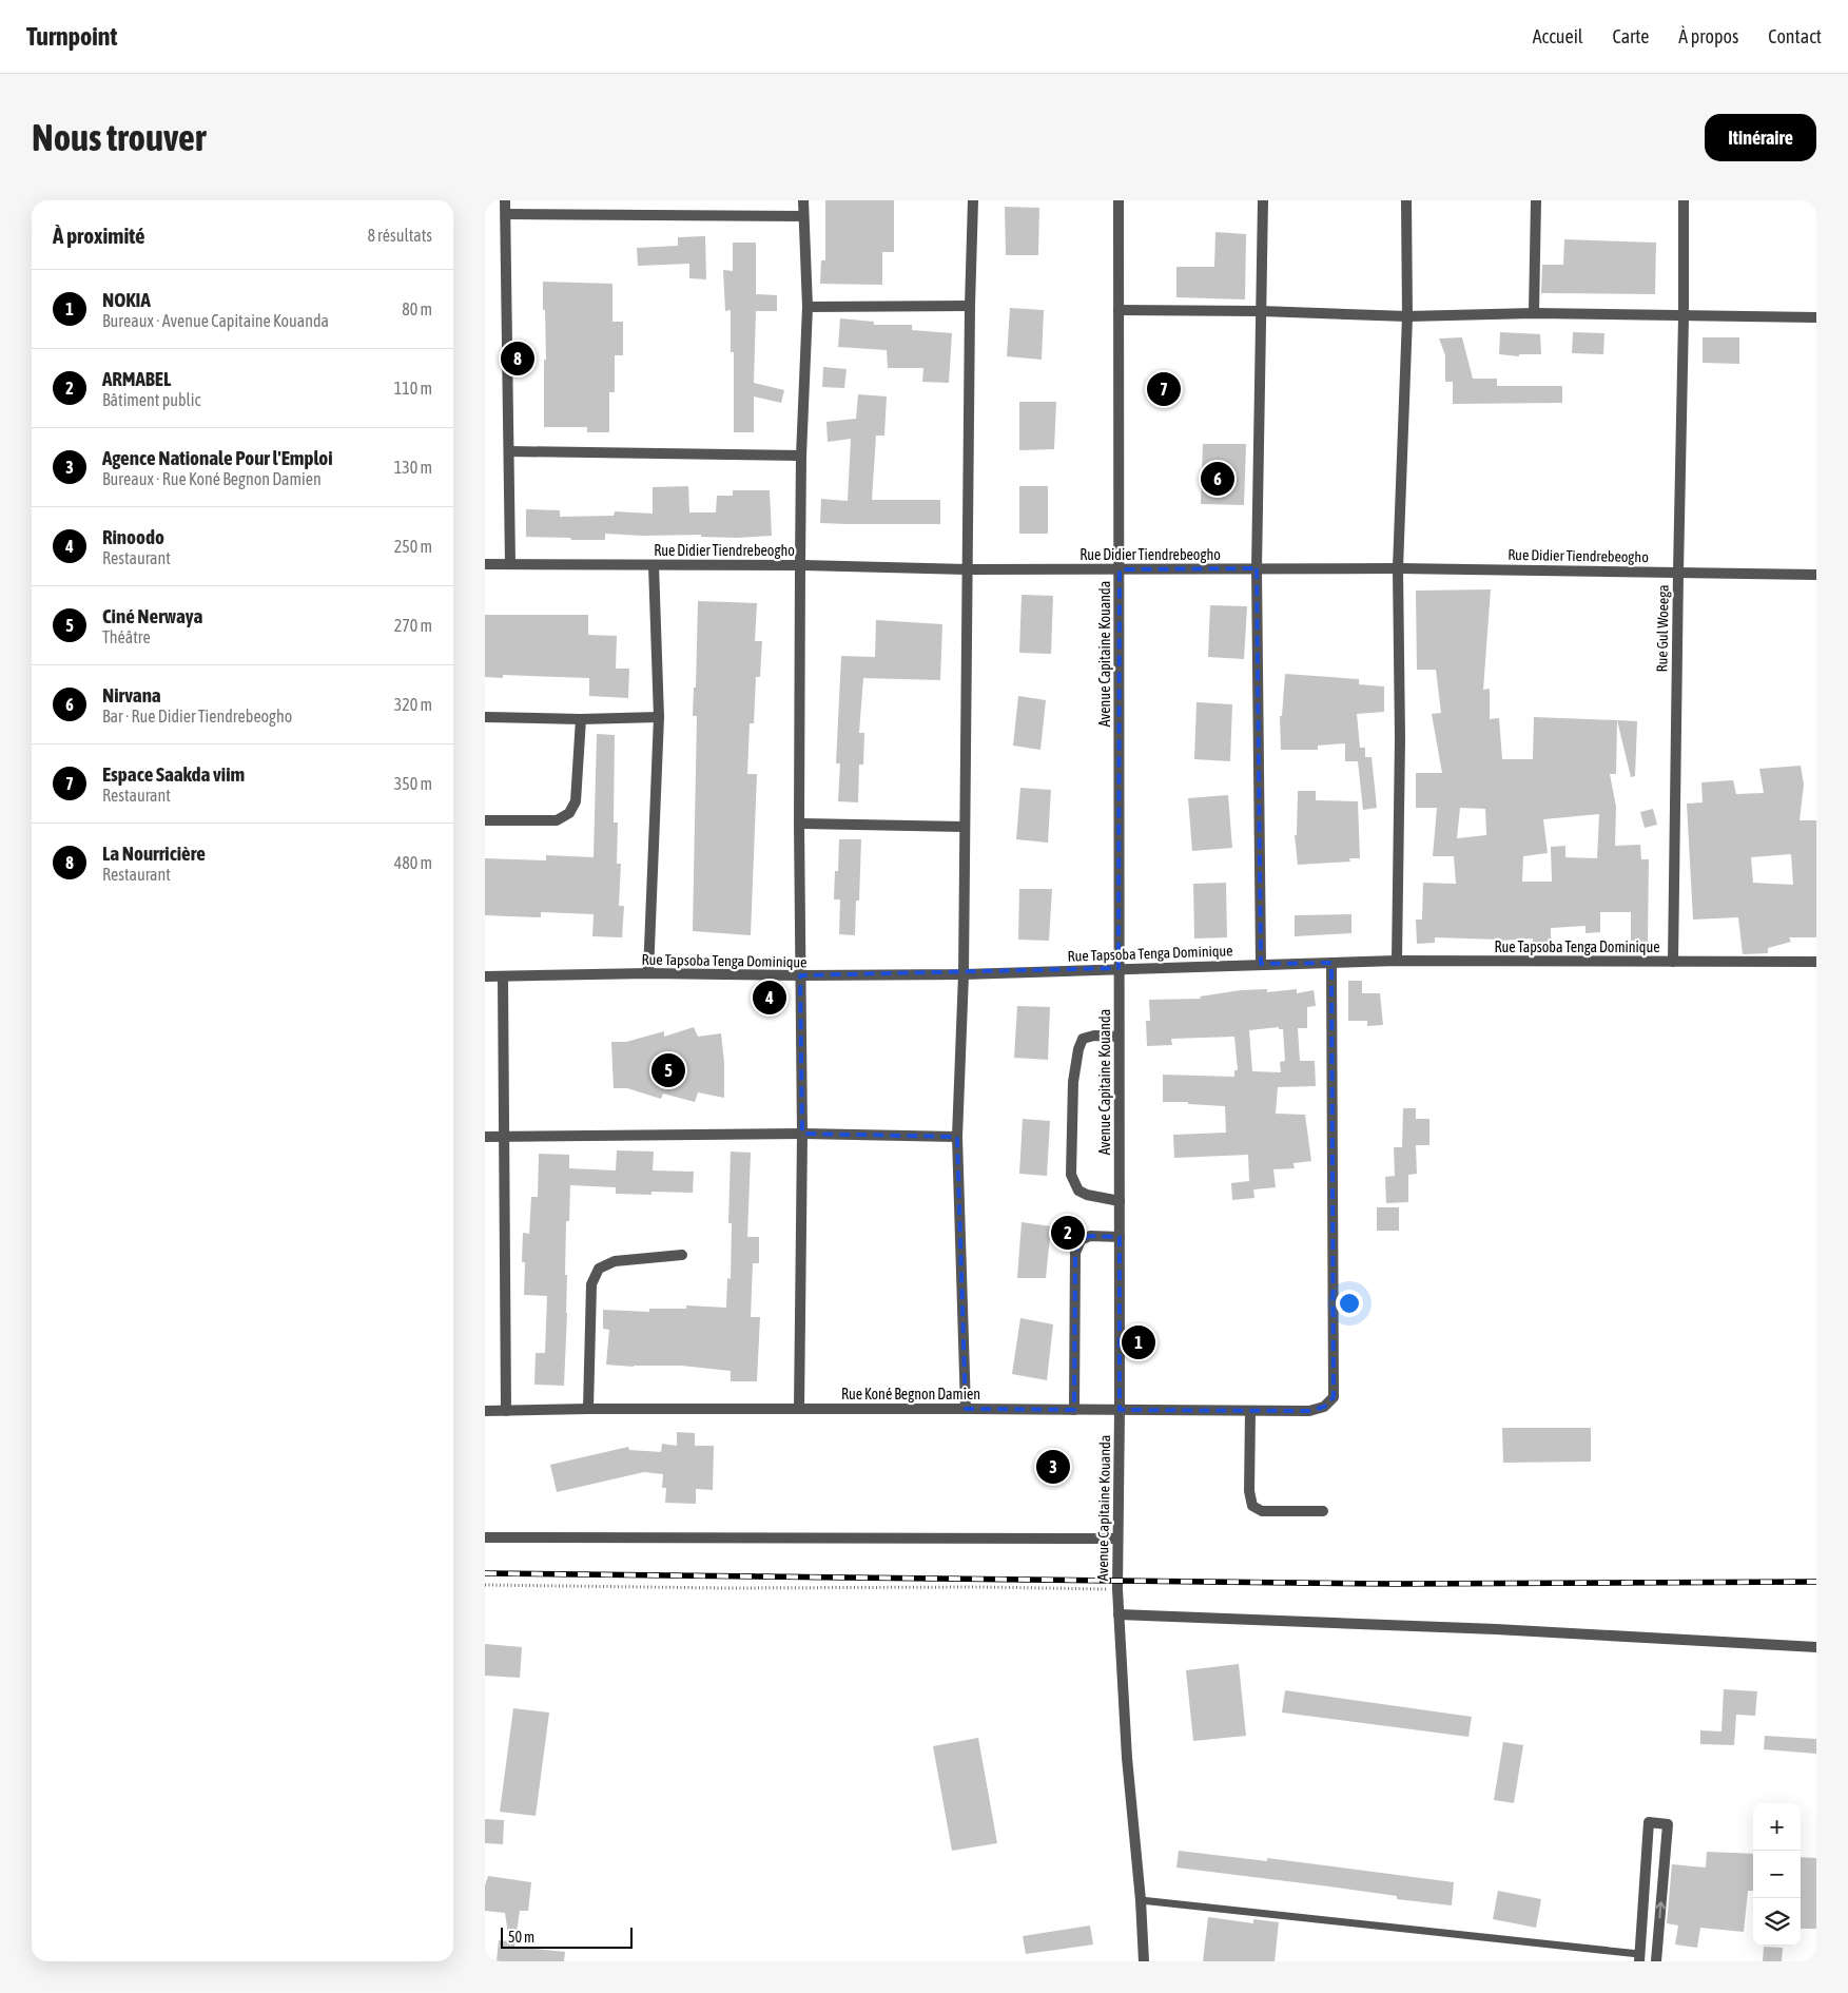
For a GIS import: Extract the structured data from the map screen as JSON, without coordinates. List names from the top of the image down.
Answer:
{
  "streets": {
    "street": [
      "Rue Didier Tiendrebeogho",
      "Rue Gul Woeega",
      "Avenue Capitaine Kouanda",
      "Rue Tapsoba Tenga Dominique",
      "Rue Koné Begnon Damien"
    ]
  },
  "crossings": [
    ["Rue Didier Tiendrebeogho", "Rue Gul Woeega"],
    ["Rue Didier Tiendrebeogho", "Avenue Capitaine Kouanda"],
    ["Rue Gul Woeega", "Rue Tapsoba Tenga Dominique"],
    ["Avenue Capitaine Kouanda", "Rue Tapsoba Tenga Dominique"],
    ["Avenue Capitaine Kouanda", "Rue Koné Begnon Damien"],
    ["Rue Tapsoba Tenga Dominique", "Rue Koné Begnon Damien"]
  ],
  "scale_bar": "50 m",
  "page": {
    "header": "Turnpoint",
    "nav": [
      "Accueil",
      "Carte",
      "À propos",
      "Contact"
    ],
    "buttons": "Itinéraire",
    "title": "Nous trouver",
    "heading": ["À proximité", "8 résultats"],
    "list": [
      {
        "mark": "1",
        "name": "NOKIA",
        "note": "Bureaux · Avenue Capitaine Kouanda",
        "value": "80 m"
      },
      {
        "mark": "2",
        "name": "ARMABEL",
        "note": "Bâtiment public",
        "value": "110 m"
      },
      {
        "mark": "3",
        "name": "Agence Nationale Pour l'Emploi",
        "note": "Bureaux · Rue Koné Begnon Damien",
        "value": "130 m"
      },
      {
        "mark": "4",
        "name": "Rinoodo",
        "note": "Restaurant",
        "value": "250 m"
      },
      {
        "mark": "5",
        "name": "Ciné Nerwaya",
        "note": "Théâtre",
        "value": "270 m"
      },
      {
        "mark": "6",
        "name": "Nirvana",
        "note": "Bar · Rue Didier Tiendrebeogho",
        "value": "320 m"
      },
      {
        "mark": "7",
        "name": "Espace Saakda viim",
        "note": "Restaurant",
        "value": "350 m"
      },
      {
        "mark": "8",
        "name": "La Nourricière",
        "note": "Restaurant",
        "value": "480 m"
      }
    ],
    "pins": [
      "8",
      "7",
      "6",
      "4",
      "5",
      "2",
      "1",
      "3"
    ],
    "map_buttons": ["+", "−"],
    "scale": "50 m"
  }
}
